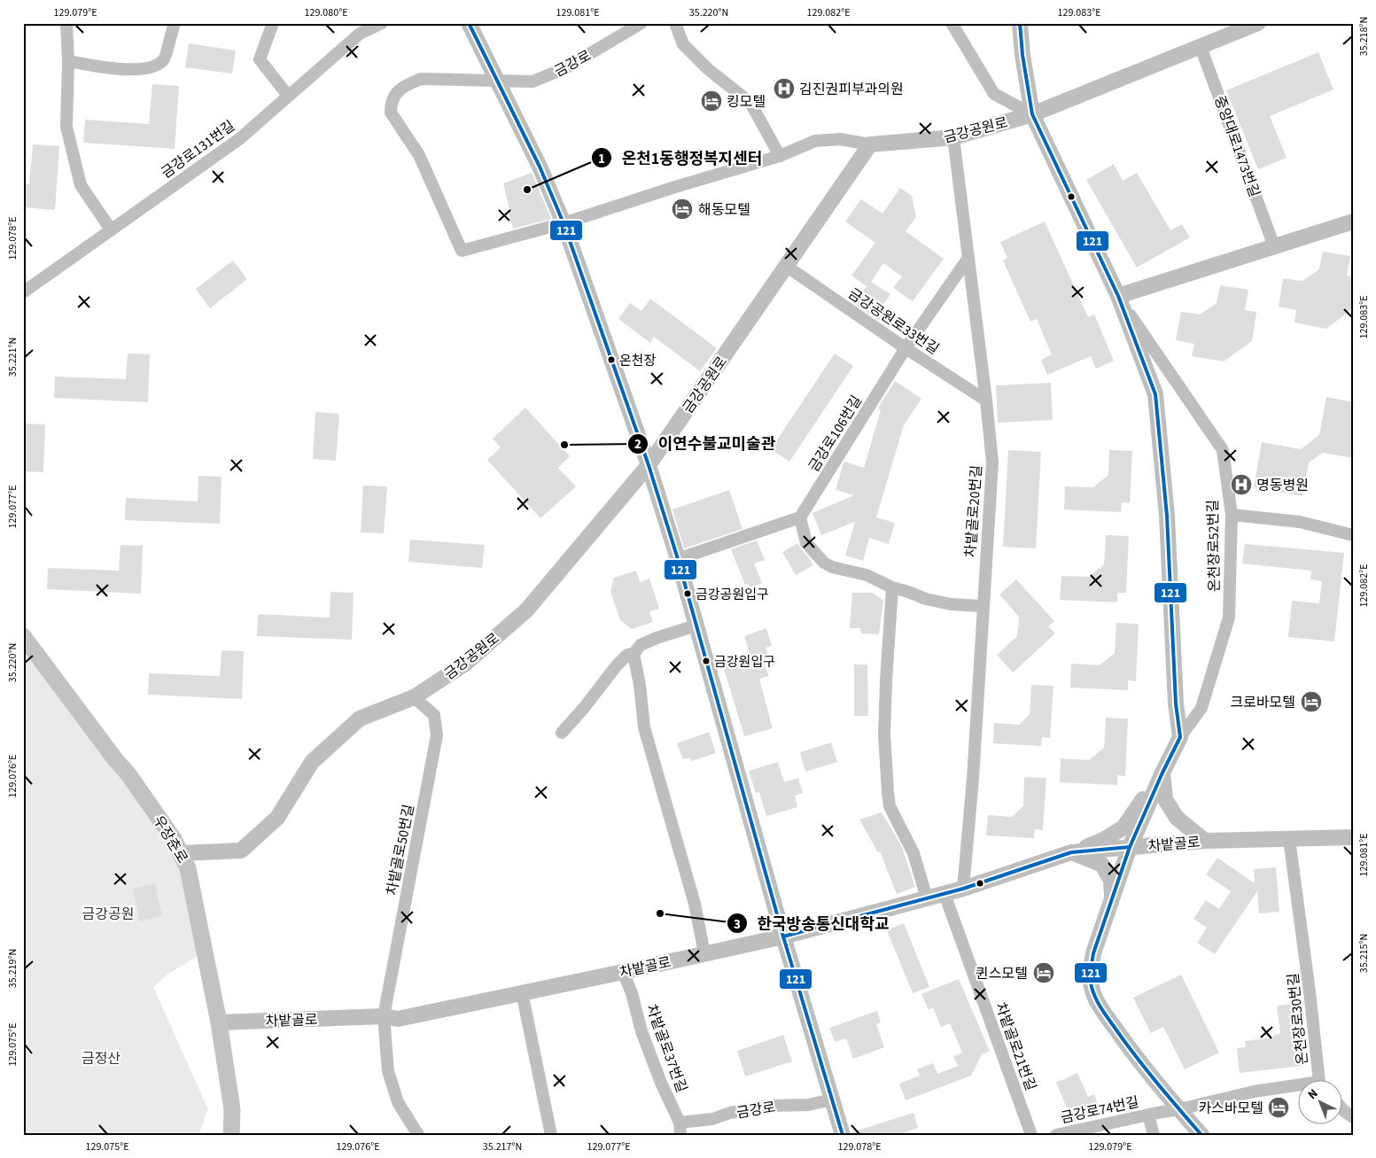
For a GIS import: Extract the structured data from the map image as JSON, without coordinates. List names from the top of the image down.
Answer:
{
  "streets": {
    "main road": ["우장춘로"],
    "street": [
      "금강로",
      "금강공원로",
      "중앙대로1473번길",
      "금강로131번길",
      "금강공원로33번길",
      "금강로106번길",
      "차밭골로20번길",
      "온천장로52번길",
      "차밭골로",
      "차밭골로50번길",
      "온천장로30번길",
      "차밭골로21번길",
      "차밭골로37번길",
      "금강로74번길"
    ]
  },
  "crossings": [
    ["금강로", "차밭골로37번길"],
    ["금강공원로", "중앙대로1473번길"],
    ["금강공원로", "금강공원로33번길"],
    ["금강공원로", "차밭골로20번길"],
    ["금강공원로", "우장춘로"],
    ["금강공원로", "차밭골로50번길"],
    ["금강공원로33번길", "금강로106번길"],
    ["금강공원로33번길", "차밭골로20번길"],
    ["금강로106번길", "차밭골로20번길"],
    ["차밭골로20번길", "차밭골로"],
    ["우장춘로", "차밭골로"],
    ["차밭골로", "차밭골로50번길"],
    ["차밭골로", "온천장로30번길"],
    ["차밭골로", "차밭골로21번길"],
    ["차밭골로", "차밭골로37번길"],
    ["온천장로30번길", "금강로74번길"]
  ],
  "parks": ["금강공원", "금정산"],
  "places": {
    "hospital": ["김진권피부과의원", "명동병원"],
    "hotel": [
      "킹모텔",
      "해동모텔",
      "크로바모텔",
      "퀸스모텔",
      "카스바모텔"
    ],
    "other": [
      "온천1동행정복지센터",
      "온천장",
      "이연수불교미술관",
      "금강공원입구",
      "금강원입구",
      "한국방송통신대학교"
    ]
  },
  "lines": ["transit line 121"],
  "north": "top left",
  "coordinates": [
    "129.079°E",
    "129.080°E",
    "129.081°E",
    "35.220°N",
    "129.082°E",
    "129.083°E",
    "35.218°N",
    "129.078°E",
    "35.221°N",
    "129.077°E",
    "129.076°E",
    "35.215°N",
    "35.219°N",
    "129.075°E",
    "35.217°N"
  ]
}
